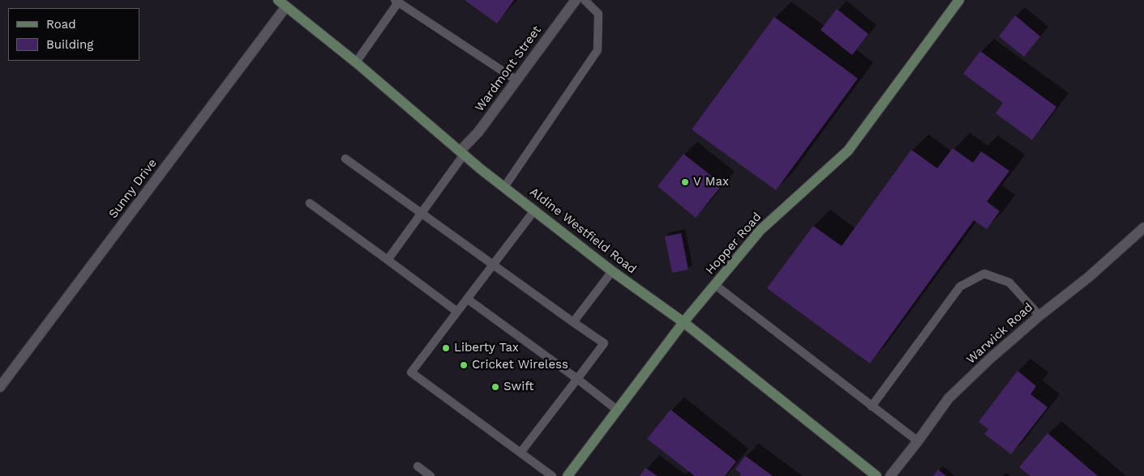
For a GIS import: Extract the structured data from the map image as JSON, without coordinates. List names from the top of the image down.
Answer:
{
  "streets": {
    "main road": ["Aldine Westfield Road", "Hopper Road"],
    "street": ["Wardmont Street", "Sunny Drive", "Warwick Road"]
  },
  "crossings": [
    ["Wardmont Street", "Aldine Westfield Road"],
    ["Sunny Drive", "Aldine Westfield Road"],
    ["Aldine Westfield Road", "Hopper Road"]
  ],
  "places": [
    "V Max",
    "Liberty Tax",
    "Cricket Wireless",
    "Swift"
  ],
  "legend": ["Road", "Building"]
}
